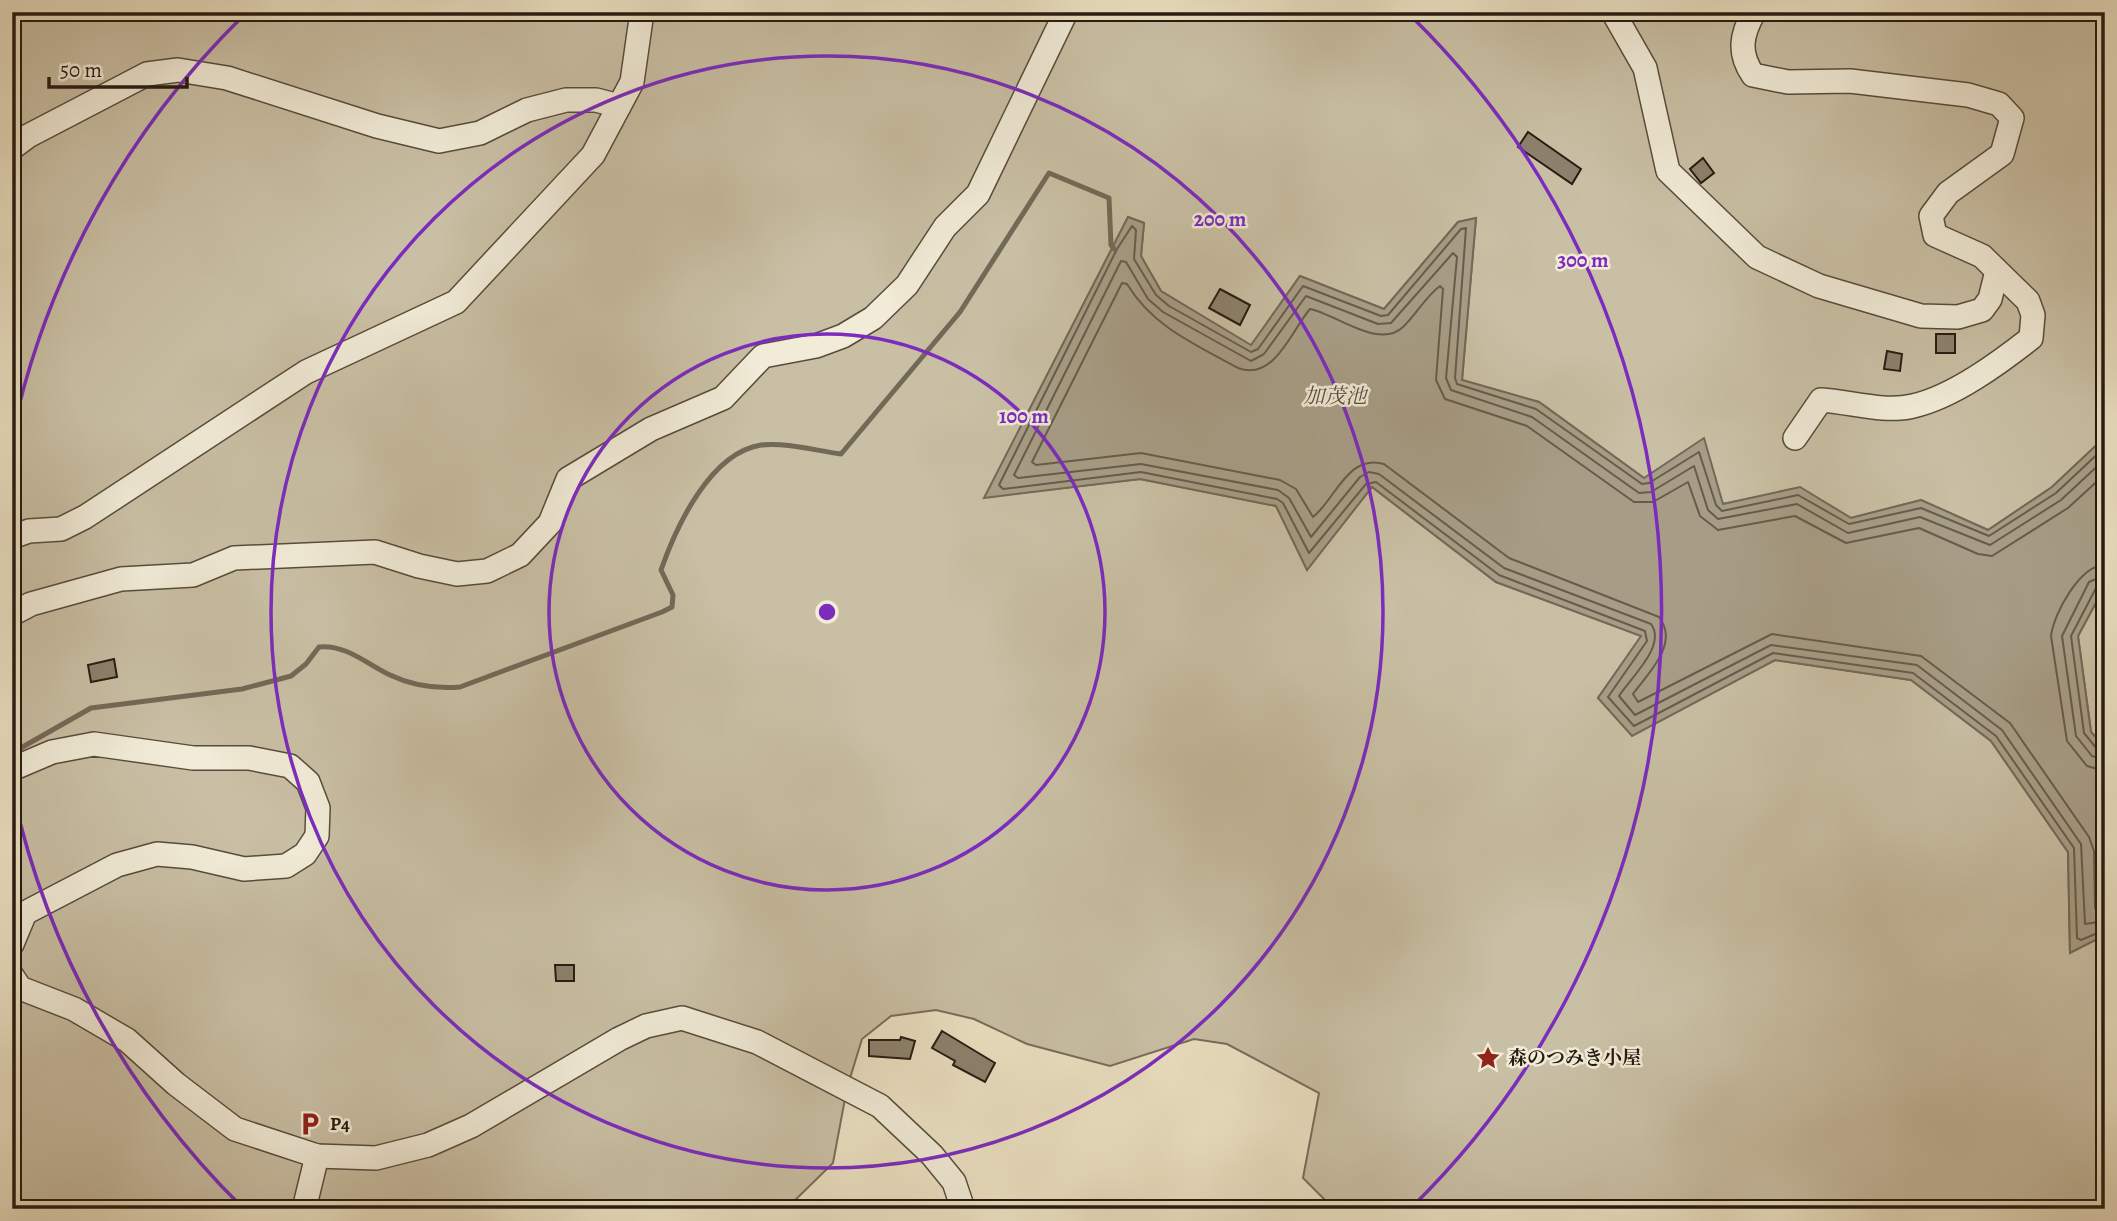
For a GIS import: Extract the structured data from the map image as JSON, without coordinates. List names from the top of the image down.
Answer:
{
  "water": ["加茂池"],
  "places": {
    "place": ["森のつみき小屋"],
    "parking": ["P4"]
  },
  "scale_bar": "50 m",
  "rings": ["200 m", "300 m", "100 m"]
}
